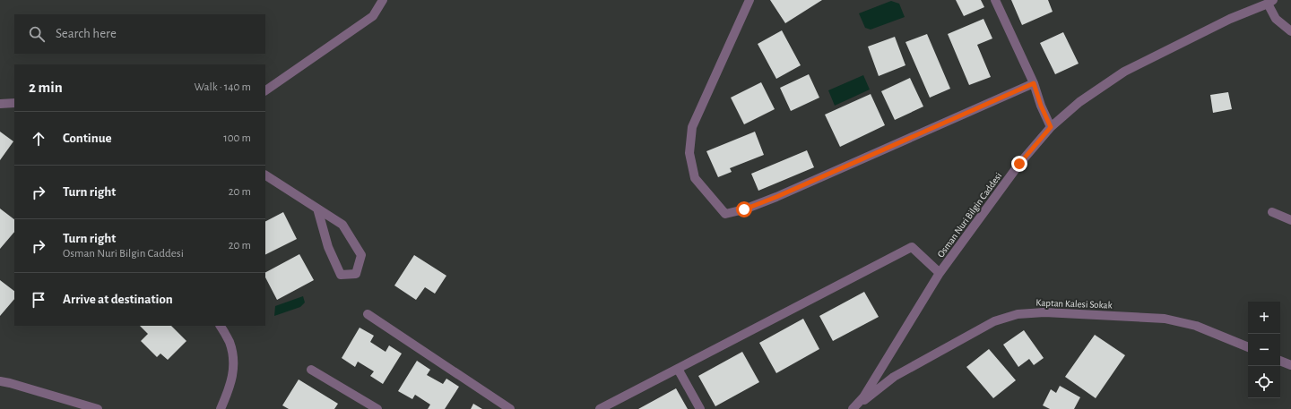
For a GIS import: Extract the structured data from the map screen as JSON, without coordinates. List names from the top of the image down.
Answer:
{
  "streets": {
    "street": ["Osman Nuri Bilgin Caddesi", "Kaptan Kalesi Sokak"]
  },
  "crossings": [
    ["Osman Nuri Bilgin Caddesi", "Kaptan Kalesi Sokak"]
  ],
  "page": {
    "search": "Search here",
    "heading": ["2 min", "Walk · 140 m"],
    "list": [
      ["Continue", "100 m"],
      ["Turn right", "20 m"],
      ["Turn right", "Osman Nuri Bilgin Caddesi", "20 m"],
      "Arrive at destination"
    ],
    "map_buttons": ["+", "−"]
  }
}
